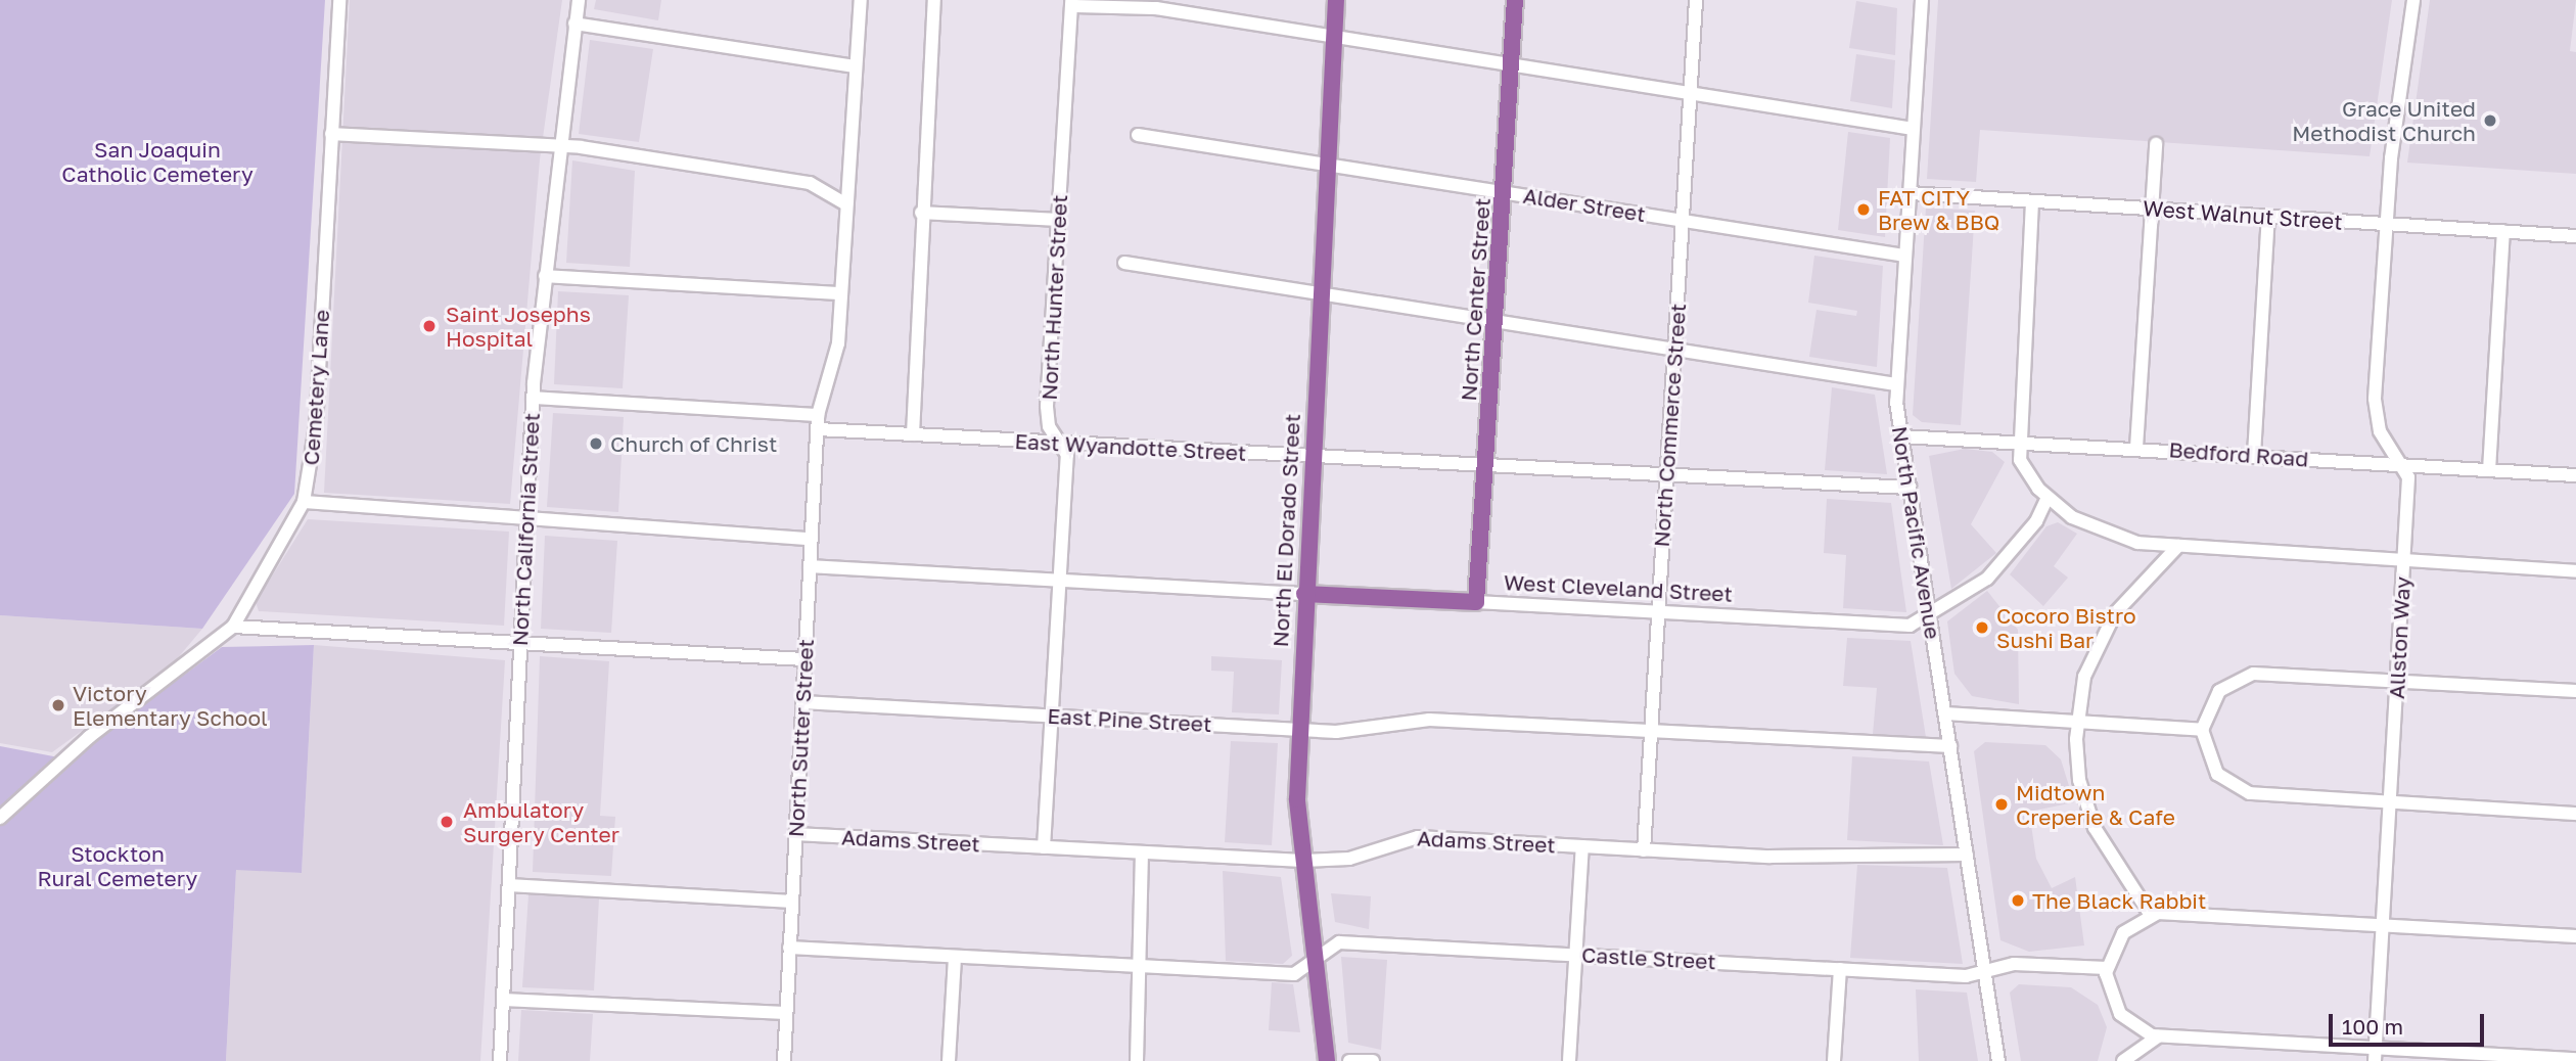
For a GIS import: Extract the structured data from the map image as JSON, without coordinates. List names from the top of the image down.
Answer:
{
  "streets": {
    "main road": ["North Center Street", "North El Dorado Street", "West Cleveland Street"],
    "street": [
      "Alder Street",
      "West Walnut Street",
      "North Hunter Street",
      "Cemetery Lane",
      "North Commerce Street",
      "East Wyandotte Street",
      "Bedford Road",
      "North California Street",
      "North Pacific Avenue",
      "Allston Way",
      "East Pine Street",
      "North Sutter Street",
      "Adams Street",
      "Castle Street"
    ]
  },
  "crossings": [
    ["Alder Street", "North Center Street"],
    ["Alder Street", "North Commerce Street"],
    ["Alder Street", "North El Dorado Street"],
    ["Alder Street", "North Pacific Avenue"],
    ["West Walnut Street", "North Pacific Avenue"],
    ["West Walnut Street", "Allston Way"],
    ["North Hunter Street", "East Wyandotte Street"],
    ["North Hunter Street", "East Pine Street"],
    ["North Hunter Street", "Adams Street"],
    ["North Center Street", "East Wyandotte Street"],
    ["North Center Street", "West Cleveland Street"],
    ["North Commerce Street", "East Wyandotte Street"],
    ["North Commerce Street", "West Cleveland Street"],
    ["North Commerce Street", "East Pine Street"],
    ["North Commerce Street", "Adams Street"],
    ["East Wyandotte Street", "North California Street"],
    ["East Wyandotte Street", "North El Dorado Street"],
    ["East Wyandotte Street", "North Pacific Avenue"],
    ["East Wyandotte Street", "North Sutter Street"],
    ["Bedford Road", "North Pacific Avenue"],
    ["Bedford Road", "Allston Way"],
    ["North El Dorado Street", "West Cleveland Street"],
    ["North El Dorado Street", "East Pine Street"],
    ["North El Dorado Street", "Adams Street"],
    ["North El Dorado Street", "Castle Street"],
    ["North Pacific Avenue", "West Cleveland Street"],
    ["North Pacific Avenue", "East Pine Street"],
    ["North Pacific Avenue", "Adams Street"],
    ["North Pacific Avenue", "Castle Street"],
    ["East Pine Street", "North Sutter Street"],
    ["North Sutter Street", "Adams Street"],
    ["North Sutter Street", "Castle Street"]
  ],
  "parks": ["San Joaquin Catholic Cemetery", "Stockton Rural Cemetery"],
  "places": [
    "Grace United Methodist Church",
    "FAT CITY Brew & BBQ",
    "Saint Josephs Hospital",
    "Church of Christ",
    "Cocoro Bistro Sushi Bar",
    "Victory Elementary School",
    "Midtown Creperie & Cafe",
    "Ambulatory Surgery Center",
    "The Black Rabbit"
  ],
  "scale_bar": "100 m"
}
